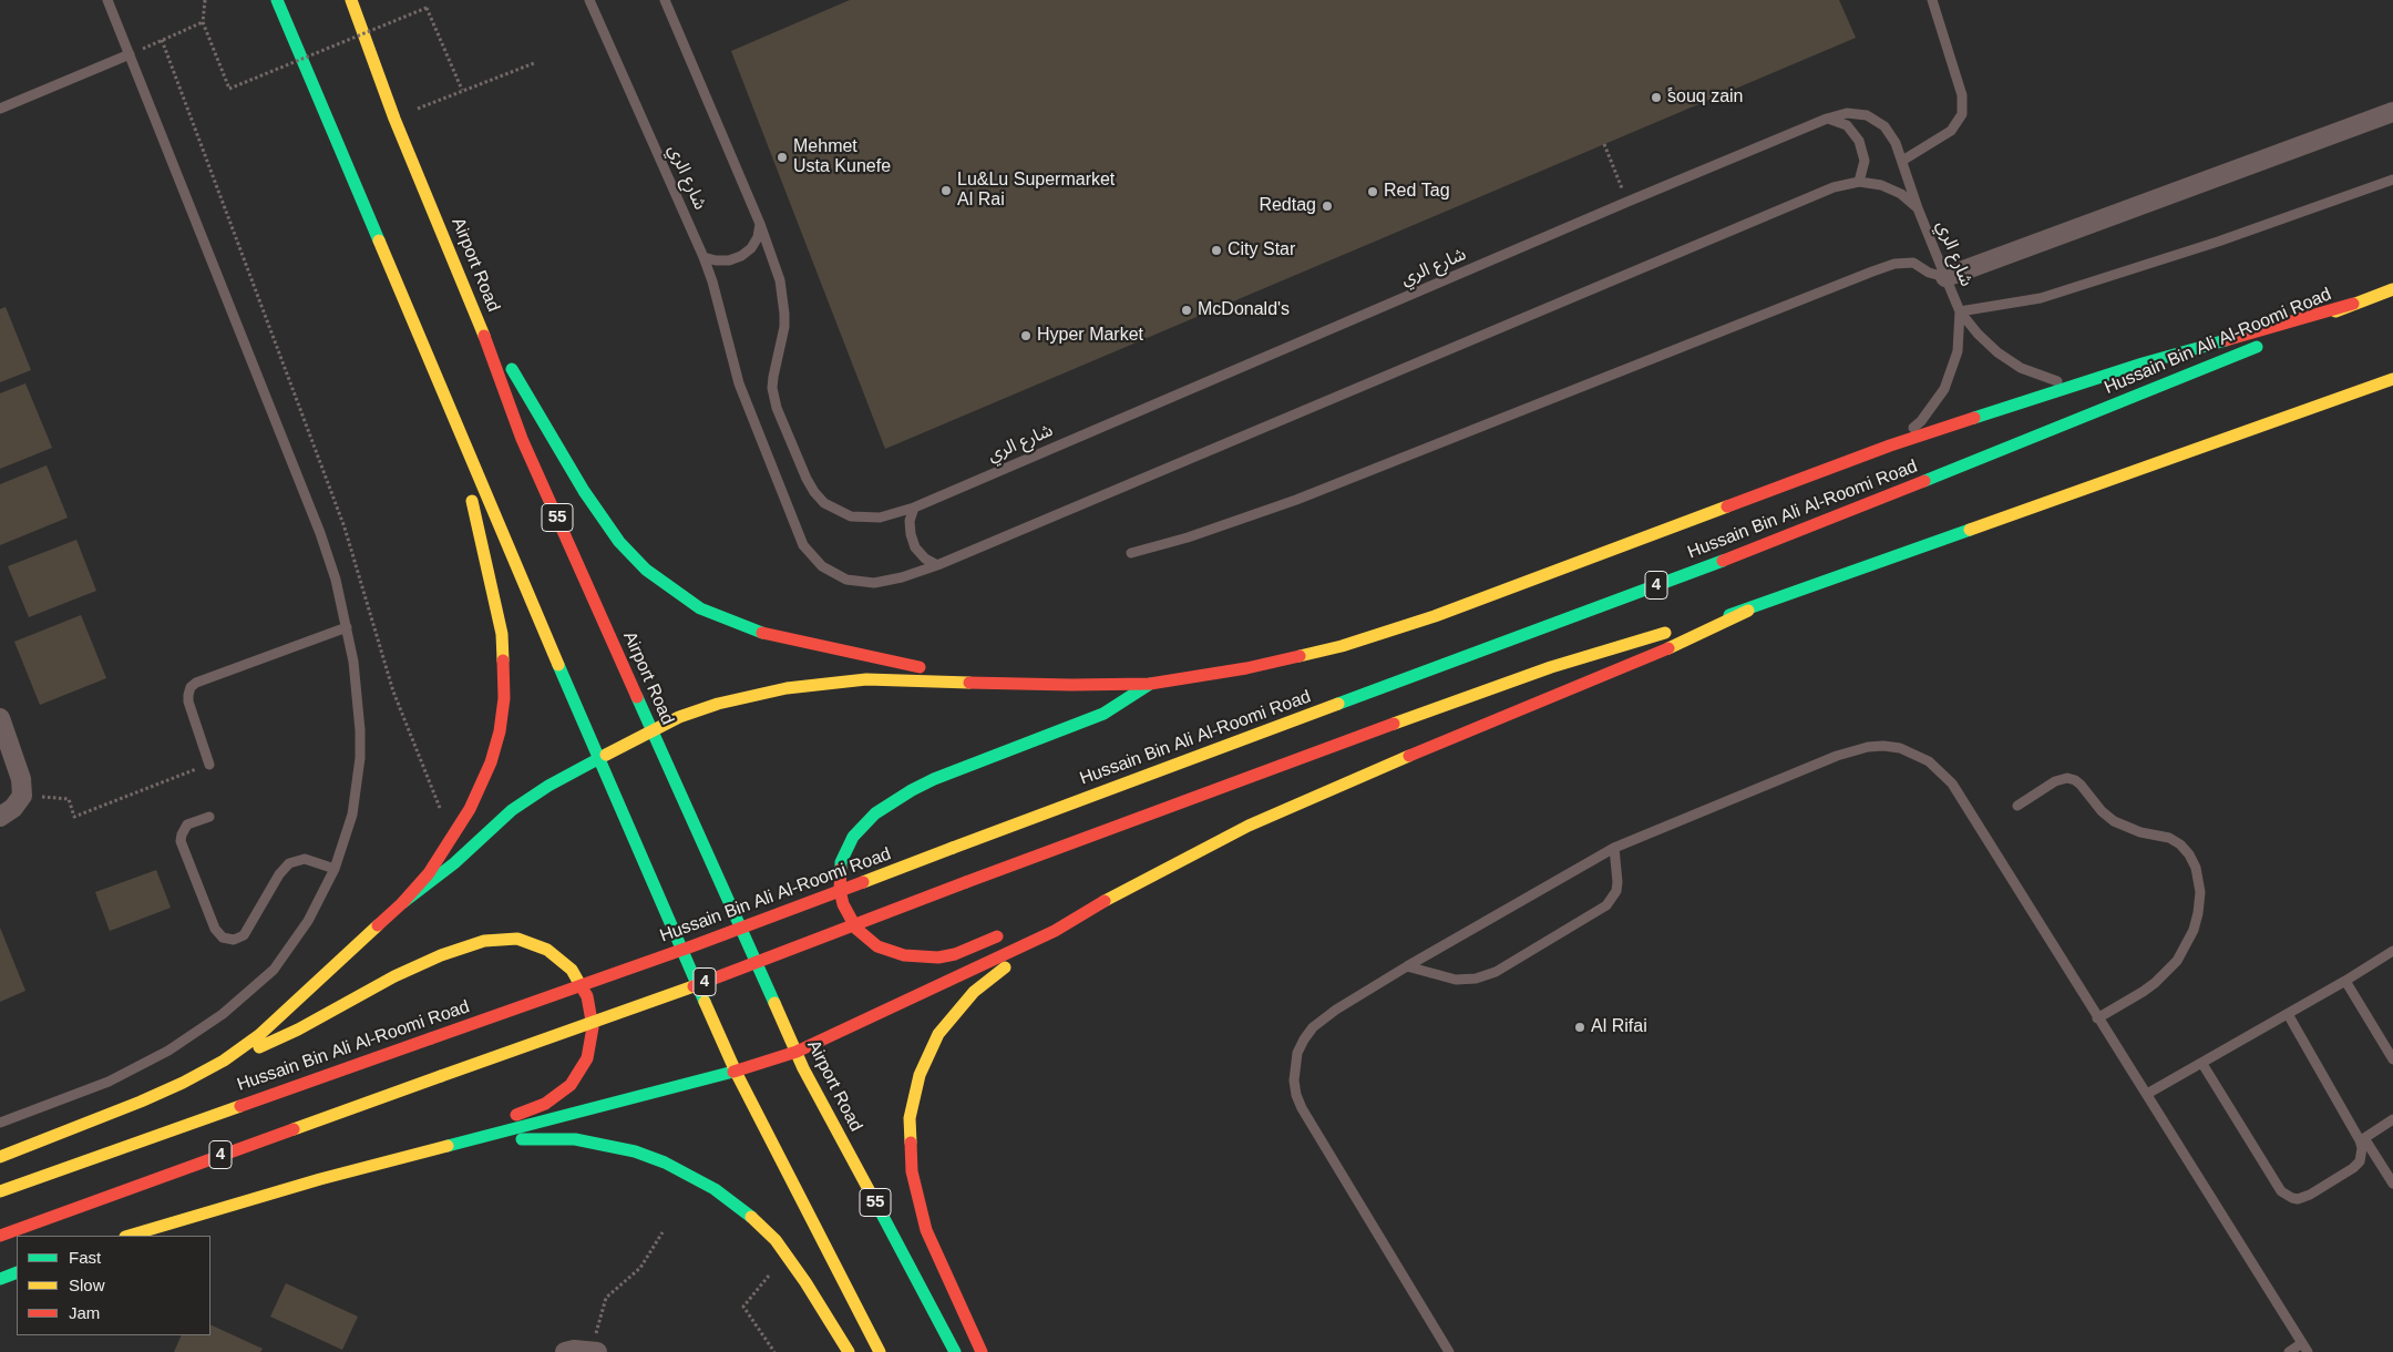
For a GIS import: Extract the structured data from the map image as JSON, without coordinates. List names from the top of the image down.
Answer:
{
  "streets": {
    "highway": [
      "Airport Road",
      "Hussain Bin Ali Al-Roomi Road",
      "55",
      "4"
    ],
    "lane": ["شارع الري"]
  },
  "places": [
    "ًsouq zain",
    "Mehmet Usta Kunefe",
    "Lu&Lu Supermarket Al Rai",
    "Red Tag",
    "Redtag",
    "City Star",
    "McDonald's",
    "Hyper Market",
    "Al Rifai"
  ],
  "legend": ["Fast", "Slow", "Jam"]
}
